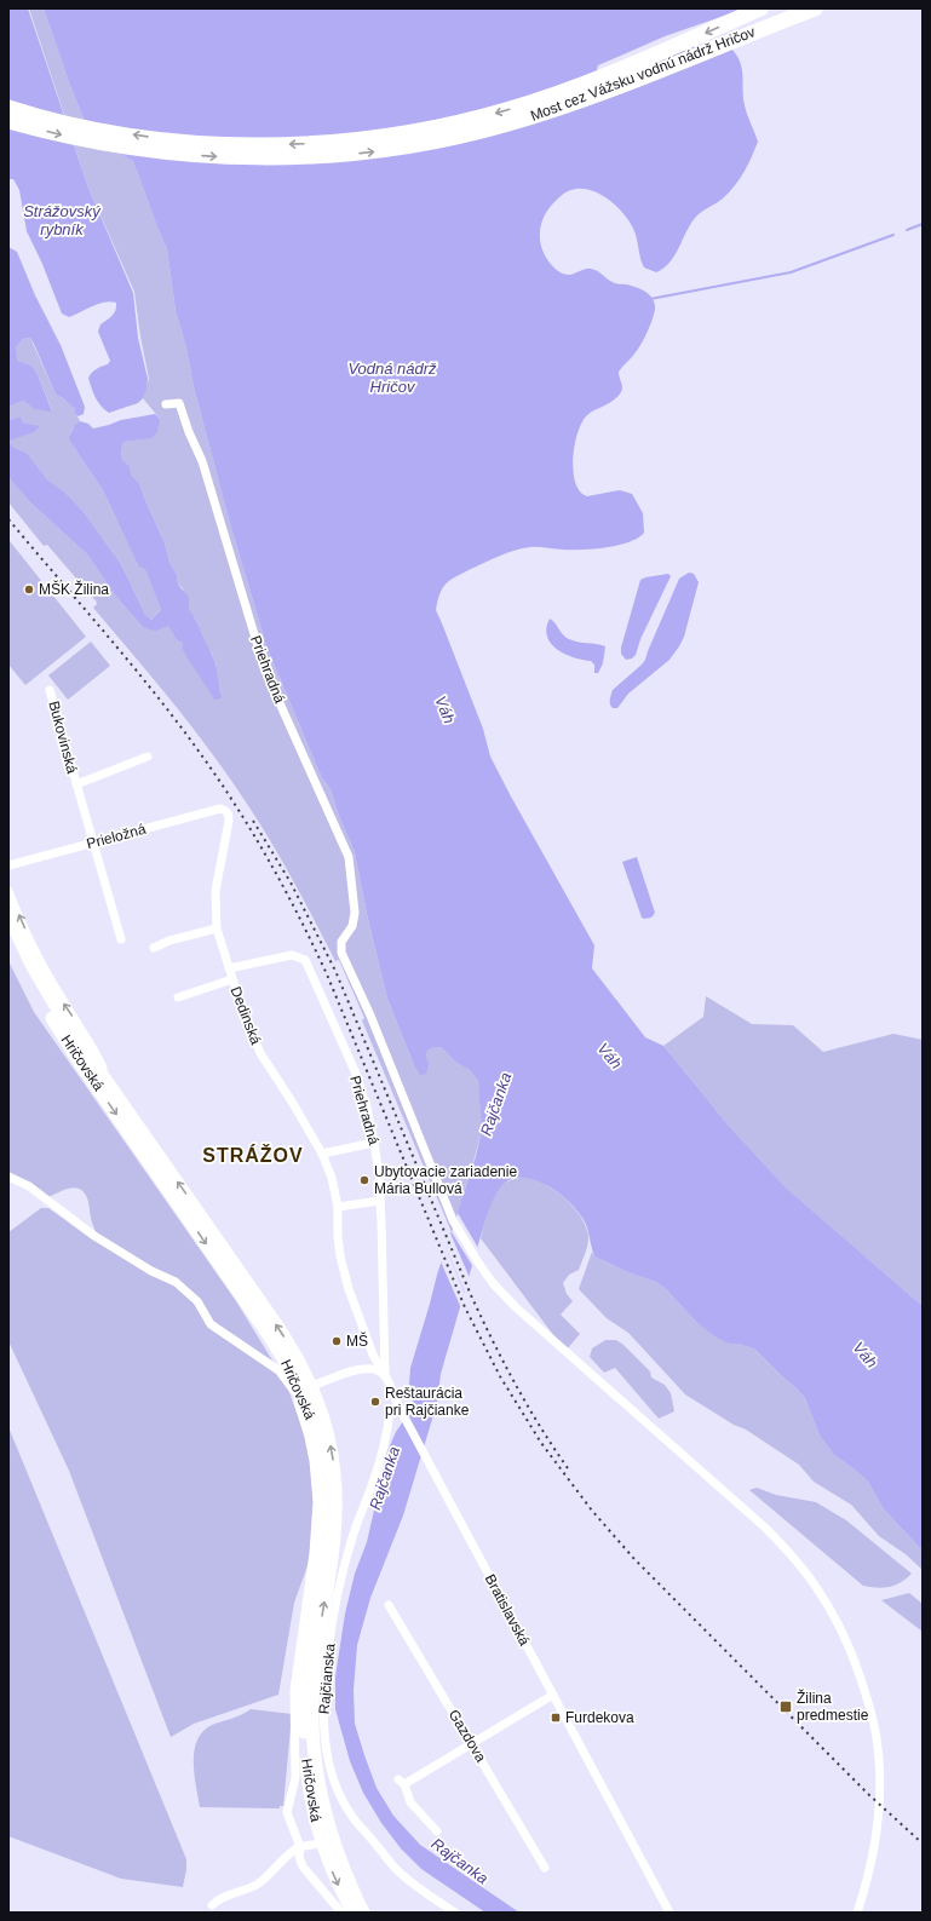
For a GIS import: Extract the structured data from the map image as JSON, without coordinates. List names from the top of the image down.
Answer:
{
  "streets": {
    "highway": ["Most cez Vážsku vodnú nádrž Hričov"],
    "main road": ["Hričovská"],
    "street": [
      "Priehradná",
      "Bukovinská",
      "Prieložná",
      "Dedinská",
      "Bratislavská",
      "Rajčianska",
      "Gazdova"
    ]
  },
  "crossings": [
    ["Priehradná", "Dedinská"],
    ["Priehradná", "Bratislavská"],
    ["Bukovinská", "Prieložná"],
    ["Prieložná", "Dedinská"],
    ["Dedinská", "Bratislavská"],
    ["Bratislavská", "Rajčianska"]
  ],
  "districts": ["STRÁŽOV"],
  "water": [
    "Strážovský rybník",
    "Vodná nádrž Hričov",
    "Váh",
    "Rajčanka"
  ],
  "places": {
    "other": [
      "MŠK Žilina",
      "Ubytovacie zariadenie Mária Bullová",
      "MŠ",
      "Reštaurácia pri Rajčianke"
    ],
    "transit": ["Žilina predmestie", "Furdekova"]
  }
}
